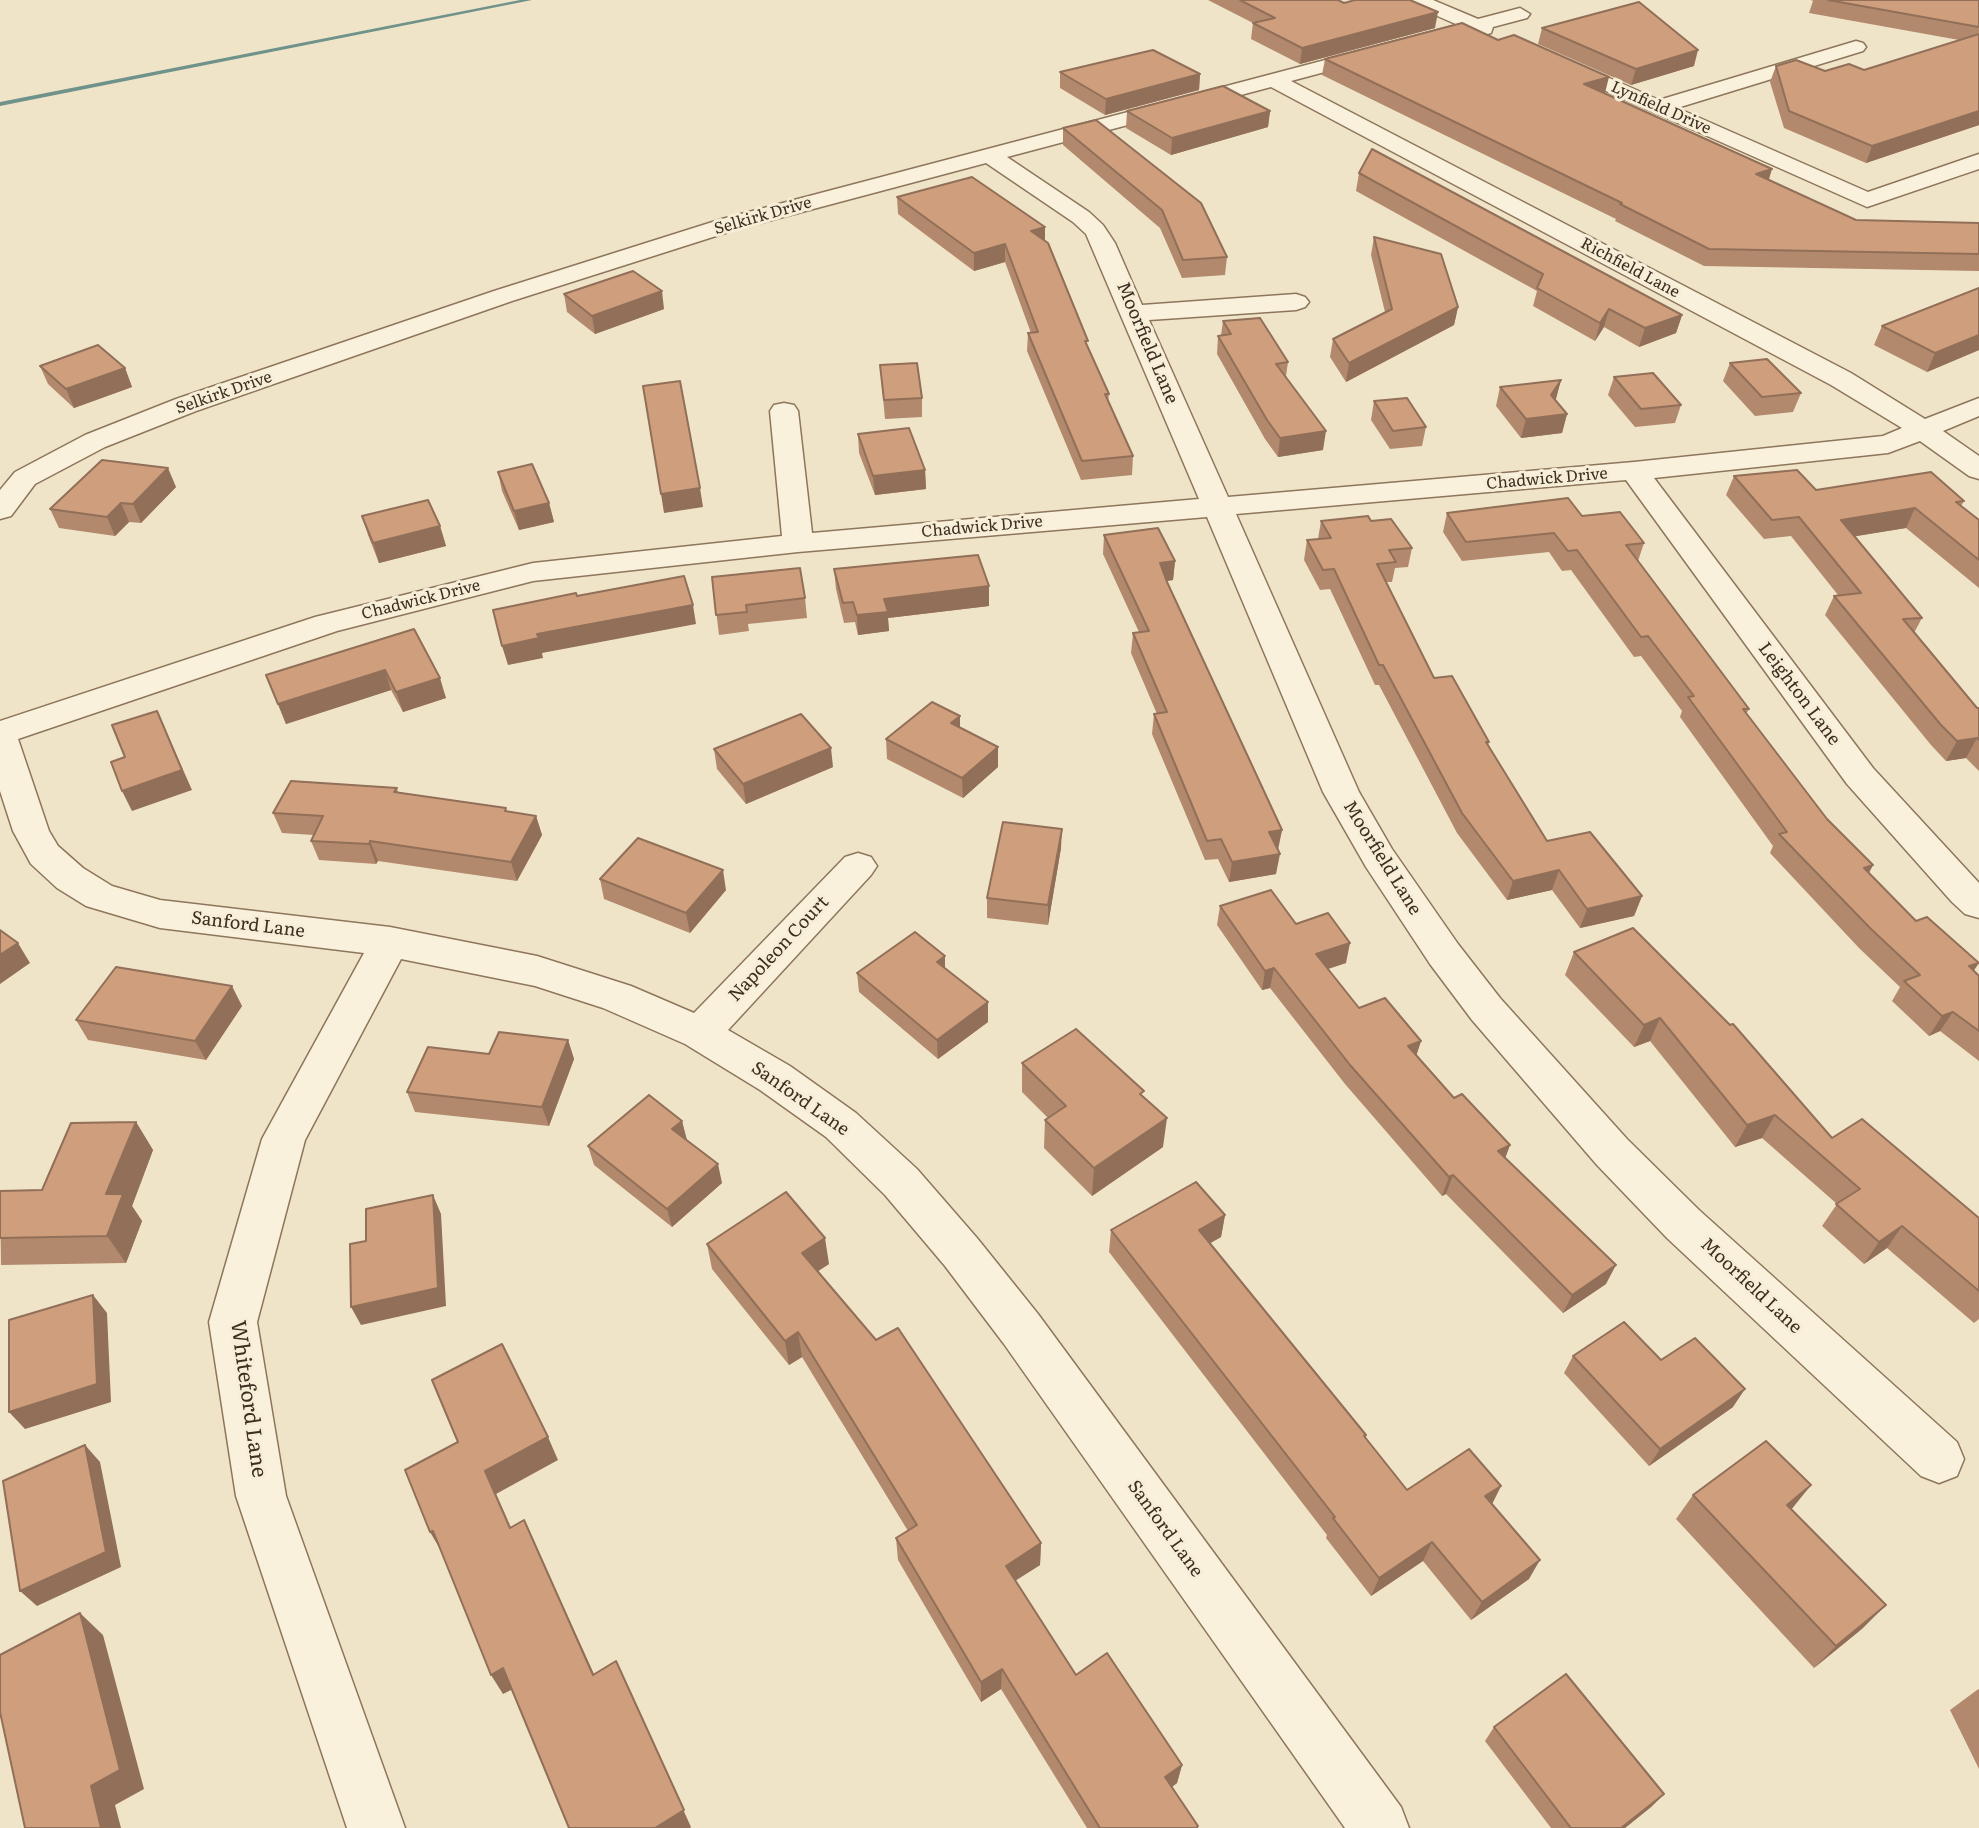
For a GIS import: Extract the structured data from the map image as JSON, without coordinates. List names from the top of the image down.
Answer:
{
  "streets": {
    "street": [
      "Lynfield Drive",
      "Selkirk Drive",
      "Richfield Lane",
      "Moorfield Lane",
      "Chadwick Drive",
      "Leighton Lane",
      "Sanford Lane",
      "Napoleon Court",
      "Whiteford Lane"
    ]
  },
  "crossings": [
    ["Selkirk Drive", "Richfield Lane"],
    ["Selkirk Drive", "Moorfield Lane"],
    ["Richfield Lane", "Chadwick Drive"],
    ["Moorfield Lane", "Chadwick Drive"],
    ["Chadwick Drive", "Leighton Lane"],
    ["Chadwick Drive", "Sanford Lane"],
    ["Sanford Lane", "Napoleon Court"],
    ["Sanford Lane", "Whiteford Lane"]
  ]
}
